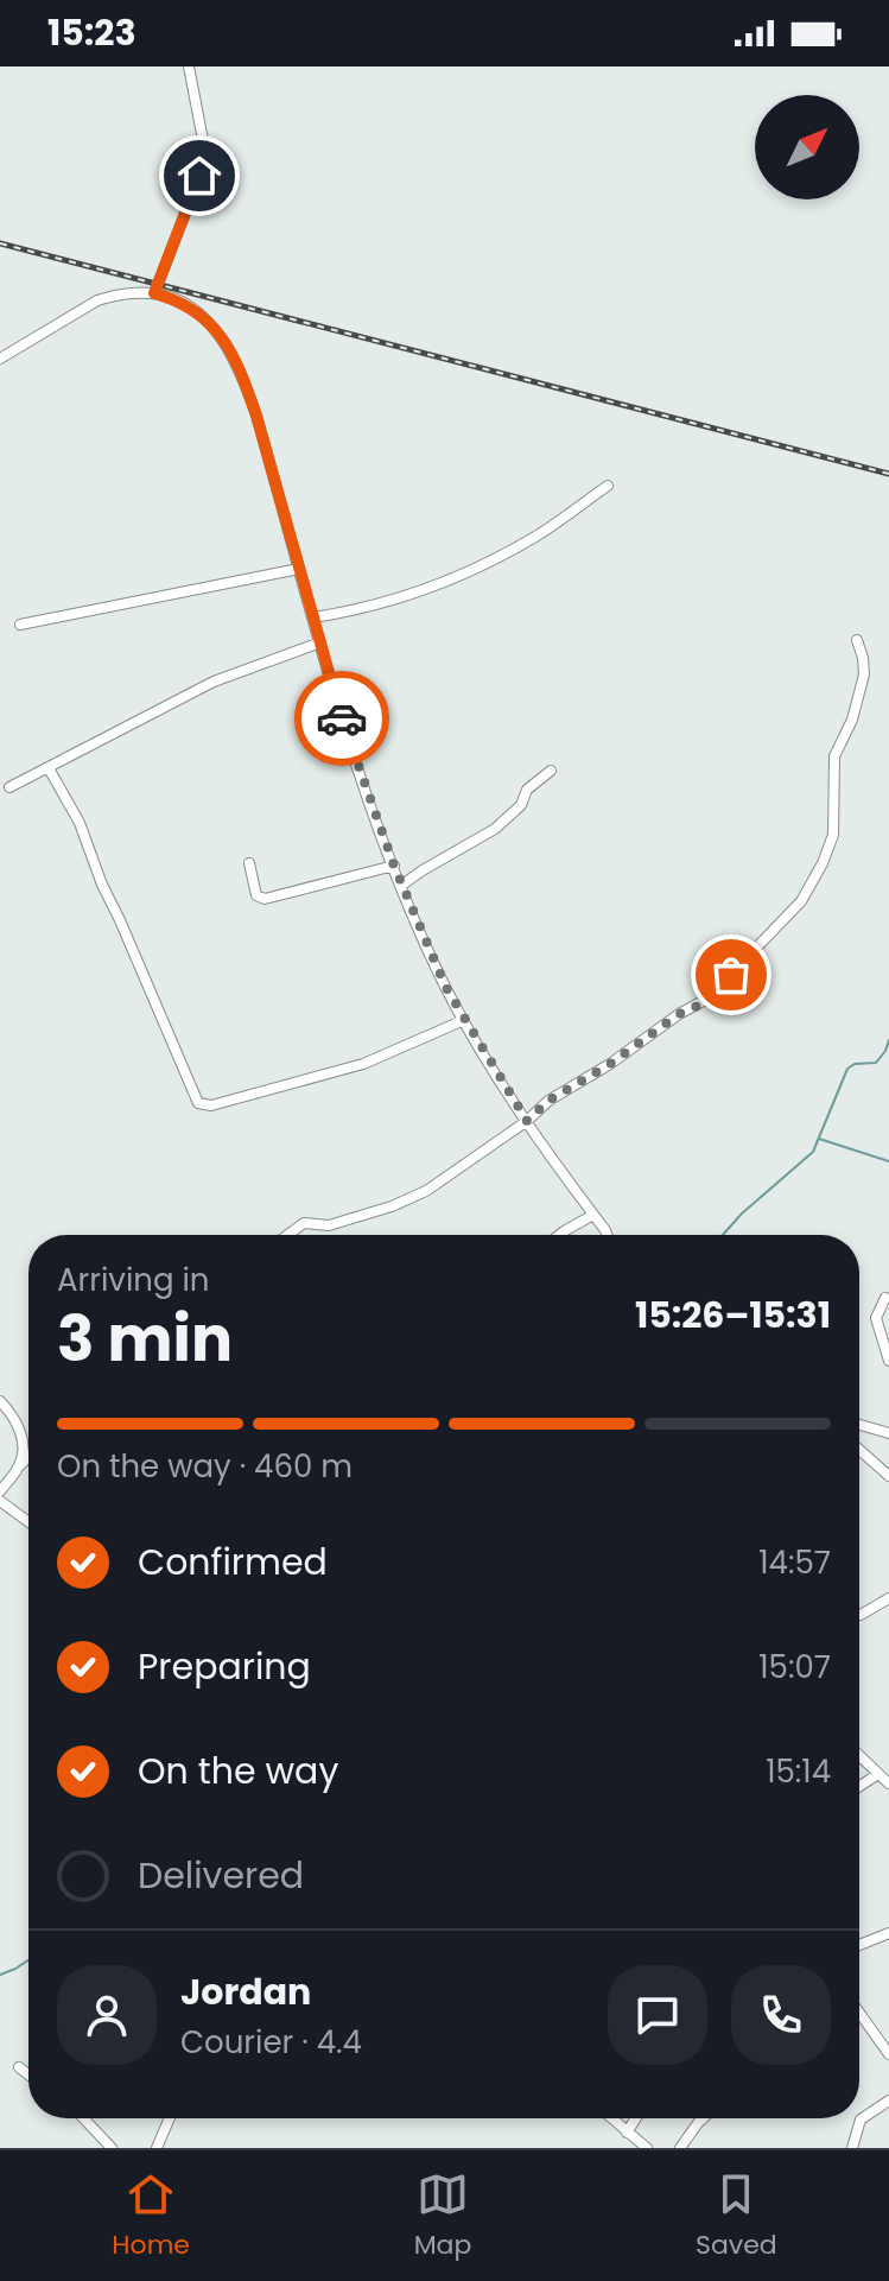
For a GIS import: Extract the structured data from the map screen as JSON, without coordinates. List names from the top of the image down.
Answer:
{
  "north": "top right",
  "page": {
    "status": "15:23",
    "heading": ["3 min", "Arriving in", "15:26–15:31"],
    "panel": ["Jordan", "Courier · 4.4"],
    "bar": "On the way · 460 m",
    "list": [
      ["Confirmed", "14:57"],
      ["Preparing", "15:07"],
      ["On the way", "15:14"],
      "Delivered"
    ],
    "tabs": ["Home", "Map", "Saved"]
  }
}
